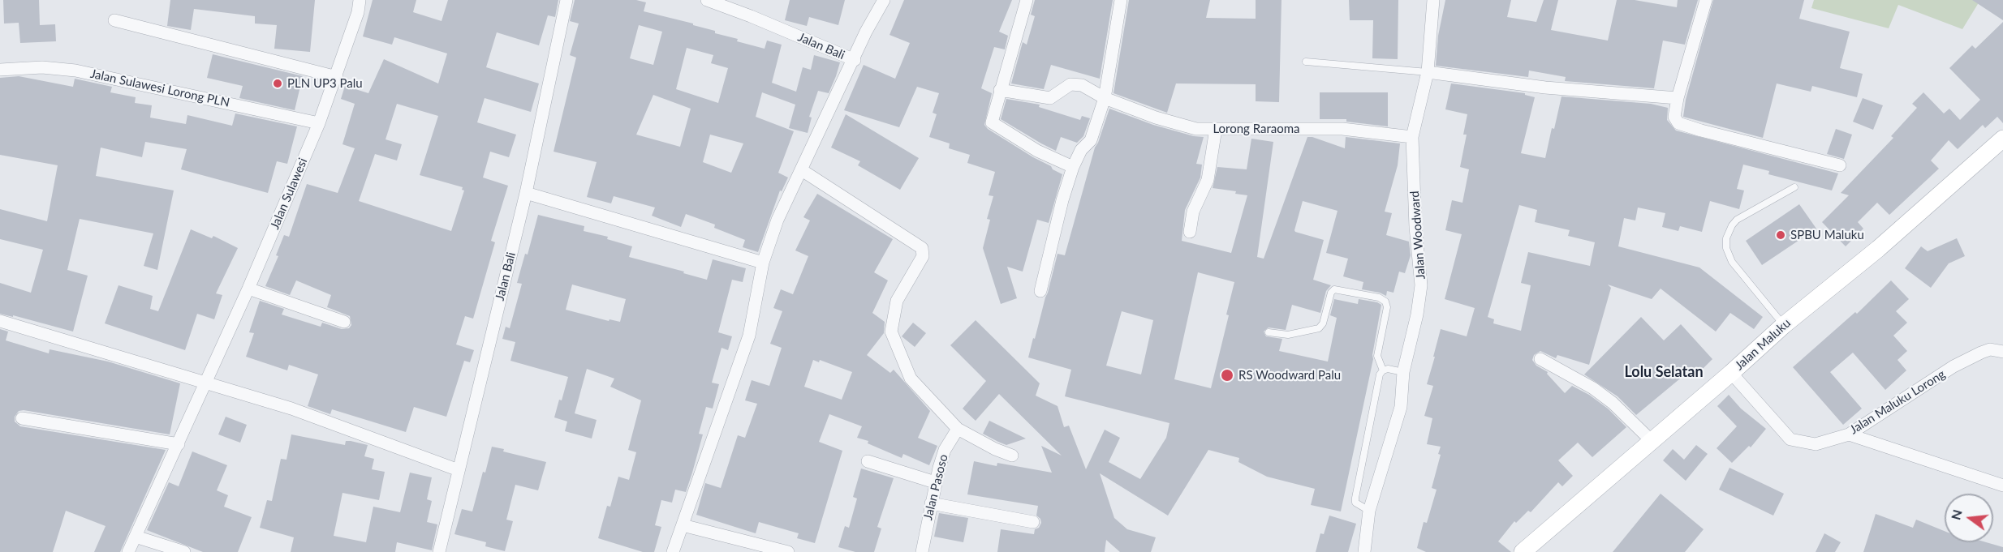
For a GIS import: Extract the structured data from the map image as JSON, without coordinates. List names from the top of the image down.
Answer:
{
  "streets": {
    "main road": ["Jalan Maluku"],
    "street": [
      "Jalan Bali",
      "Jalan Sulawesi Lorong PLN",
      "Lorong Raraoma",
      "Jalan Sulawesi",
      "Jalan Woodward",
      "Jalan Maluku Lorong",
      "Jalan Pasoso"
    ]
  },
  "crossings": [
    ["Jalan Sulawesi Lorong PLN", "Jalan Sulawesi"],
    ["Lorong Raraoma", "Jalan Woodward"],
    ["Jalan Maluku", "Jalan Maluku Lorong"]
  ],
  "districts": ["Lolu Selatan"],
  "places": ["PLN UP3 Palu", "SPBU Maluku", "RS Woodward Palu"],
  "north": "left"
}
